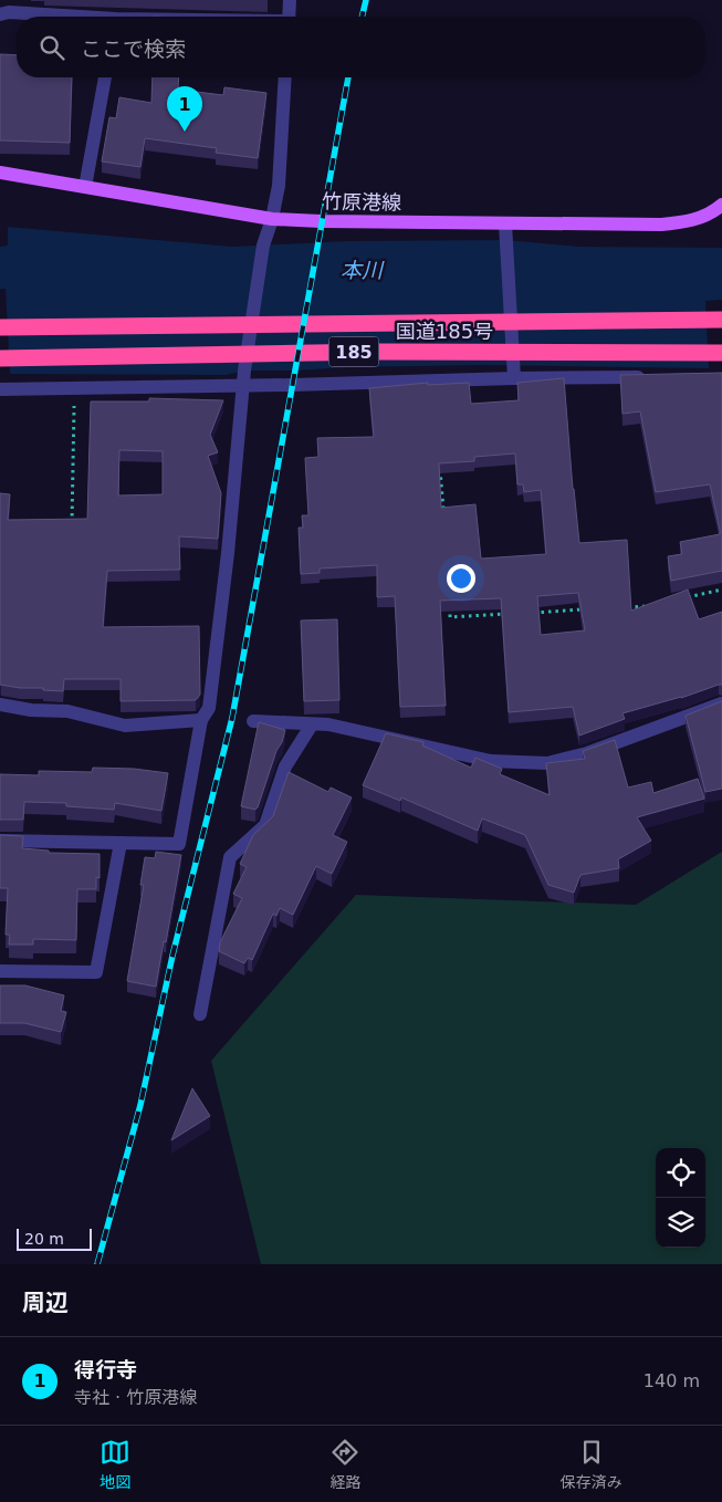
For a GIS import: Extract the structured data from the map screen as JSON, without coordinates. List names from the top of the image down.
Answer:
{
  "streets": {
    "highway": ["国道185号", "185"],
    "main road": ["竹原港線"]
  },
  "water": ["本川"],
  "scale_bar": "20 m",
  "page": {
    "search": "ここで検索",
    "pins": "1",
    "scale": "20 m",
    "heading": "周辺",
    "list": [
      {
        "mark": "1",
        "name": "得行寺",
        "note": "寺社 · 竹原港線",
        "value": "140 m"
      }
    ],
    "nav": ["地図", "経路", "保存済み"]
  }
}
